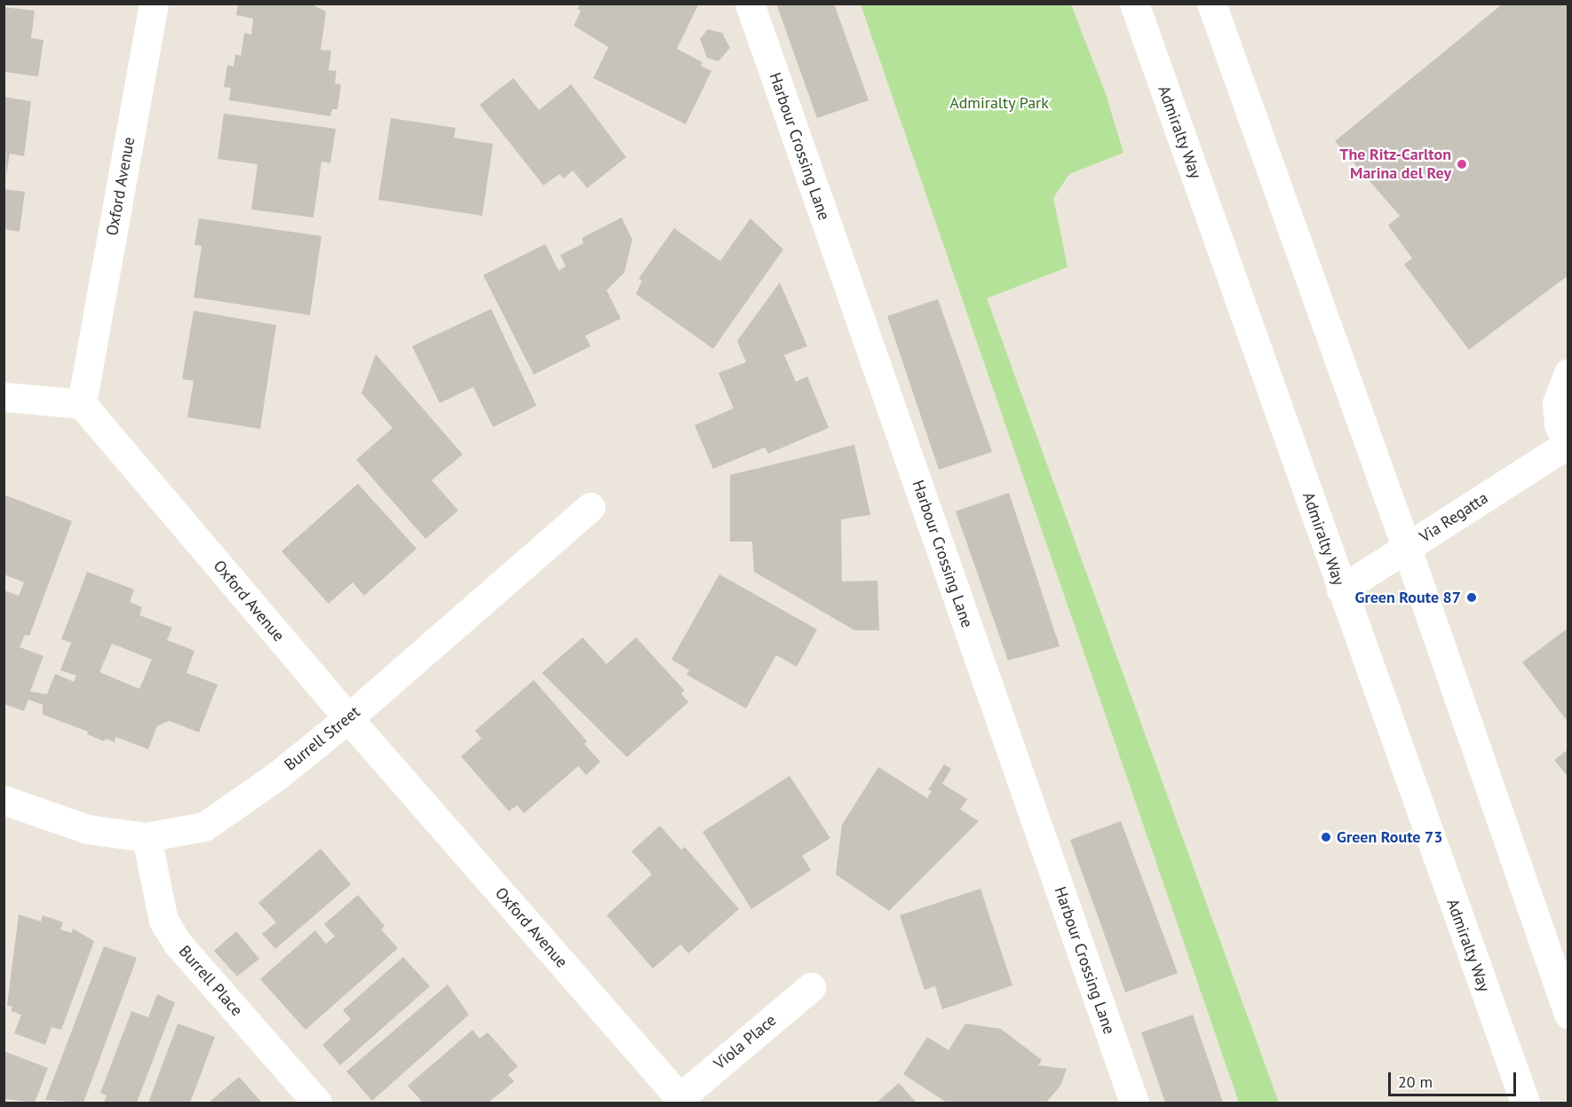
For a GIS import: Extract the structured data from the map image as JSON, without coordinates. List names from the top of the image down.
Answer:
{
  "streets": {
    "street": [
      "Admiralty Way",
      "Harbour Crossing Lane",
      "Oxford Avenue",
      "Via Regatta",
      "Burrell Street",
      "Burrell Place",
      "Viola Place"
    ]
  },
  "crossings": [
    ["Admiralty Way", "Via Regatta"],
    ["Oxford Avenue", "Burrell Street"],
    ["Oxford Avenue", "Viola Place"],
    ["Burrell Street", "Burrell Place"]
  ],
  "parks": ["Admiralty Park"],
  "places": ["The Ritz-Carlton Marina del Rey", "Green Route 87", "Green Route 73"],
  "scale_bar": "20 m"
}
